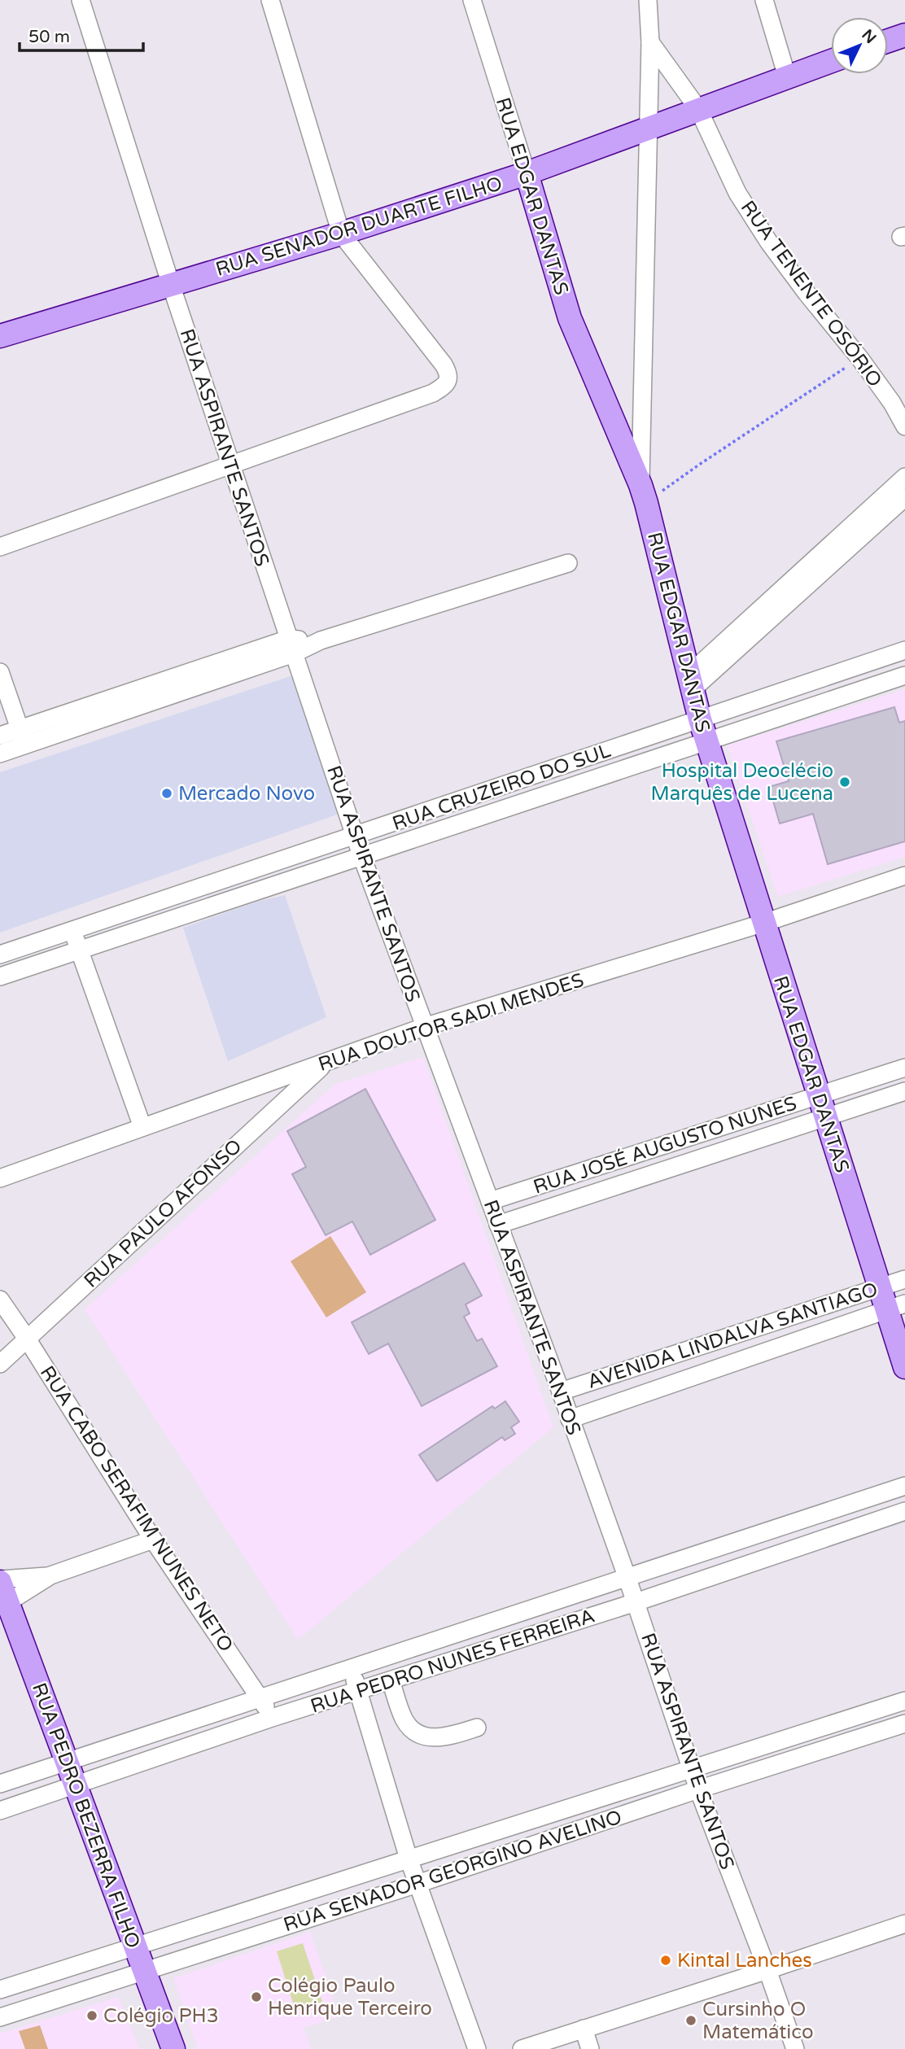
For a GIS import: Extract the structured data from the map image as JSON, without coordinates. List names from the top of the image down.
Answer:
{
  "streets": {
    "main road": ["RUA EDGAR DANTAS", "RUA SENADOR DUARTE FILHO", "RUA PEDRO BEZERRA FILHO"],
    "street": [
      "RUA TENENTE OSÓRIO",
      "RUA ASPIRANTE SANTOS",
      "RUA CRUZEIRO DO SUL",
      "RUA DOUTOR SADI MENDES",
      "RUA JOSÉ AUGUSTO NUNES",
      "RUA PAULO AFONSO",
      "AVENIDA LINDALVA SANTIAGO",
      "RUA CABO SERAFIM NUNES NETO",
      "RUA PEDRO NUNES FERREIRA",
      "RUA SENADOR GEORGINO AVELINO"
    ]
  },
  "crossings": [
    ["RUA EDGAR DANTAS", "RUA SENADOR DUARTE FILHO"],
    ["RUA EDGAR DANTAS", "RUA CRUZEIRO DO SUL"],
    ["RUA EDGAR DANTAS", "RUA DOUTOR SADI MENDES"],
    ["RUA EDGAR DANTAS", "RUA JOSÉ AUGUSTO NUNES"],
    ["RUA EDGAR DANTAS", "AVENIDA LINDALVA SANTIAGO"],
    ["RUA SENADOR DUARTE FILHO", "RUA TENENTE OSÓRIO"],
    ["RUA SENADOR DUARTE FILHO", "RUA ASPIRANTE SANTOS"],
    ["RUA ASPIRANTE SANTOS", "RUA CRUZEIRO DO SUL"],
    ["RUA ASPIRANTE SANTOS", "RUA DOUTOR SADI MENDES"],
    ["RUA ASPIRANTE SANTOS", "RUA JOSÉ AUGUSTO NUNES"],
    ["RUA ASPIRANTE SANTOS", "AVENIDA LINDALVA SANTIAGO"],
    ["RUA ASPIRANTE SANTOS", "RUA PEDRO NUNES FERREIRA"],
    ["RUA ASPIRANTE SANTOS", "RUA SENADOR GEORGINO AVELINO"],
    ["RUA DOUTOR SADI MENDES", "RUA PAULO AFONSO"],
    ["RUA PAULO AFONSO", "RUA CABO SERAFIM NUNES NETO"],
    ["RUA CABO SERAFIM NUNES NETO", "RUA PEDRO NUNES FERREIRA"],
    ["RUA PEDRO NUNES FERREIRA", "RUA PEDRO BEZERRA FILHO"],
    ["RUA PEDRO BEZERRA FILHO", "RUA SENADOR GEORGINO AVELINO"]
  ],
  "places": [
    "Hospital Deoclécio Marquês de Lucena",
    "Mercado Novo",
    "Kintal Lanches",
    "Colégio Paulo Henrique Terceiro",
    "Colégio PH3",
    "Cursinho O Matemático"
  ],
  "scale_bar": "50 m",
  "north": "top right"
}
